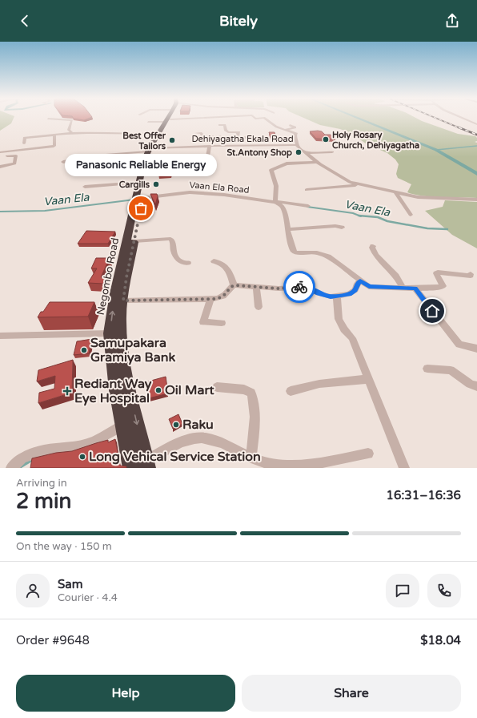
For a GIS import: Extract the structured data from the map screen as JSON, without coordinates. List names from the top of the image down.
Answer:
{
  "streets": {
    "highway": ["Negombo Road"],
    "street": ["Dehiyagatha Ekala Road", "Vaan Ela Road"]
  },
  "crossings": [
    ["Dehiyagatha Ekala Road", "Negombo Road"],
    ["Vaan Ela Road", "Negombo Road"]
  ],
  "water": ["Vaan Ela"],
  "places": {
    "other": [
      "Holy Rosary Church, Dehiyagatha",
      "Best Offer Tailors",
      "St.Antony Shop",
      "Cargills",
      "Panasonic Reliable Energy",
      "Samupakara Gramiya Bank",
      "Oil Mart",
      "Raku",
      "Long Vehical Service Station"
    ],
    "health": ["Rediant Way Eye Hospital"]
  },
  "page": {
    "header": "Bitely",
    "bubble": "Panasonic Reliable Energy",
    "heading": ["2 min", "Arriving in", "16:31–16:36"],
    "panel": [
      "Sam",
      "Courier · 4.4",
      "Order #9648",
      "$18.04"
    ],
    "bar": "On the way · 150 m",
    "buttons": ["Help", "Share"]
  }
}
